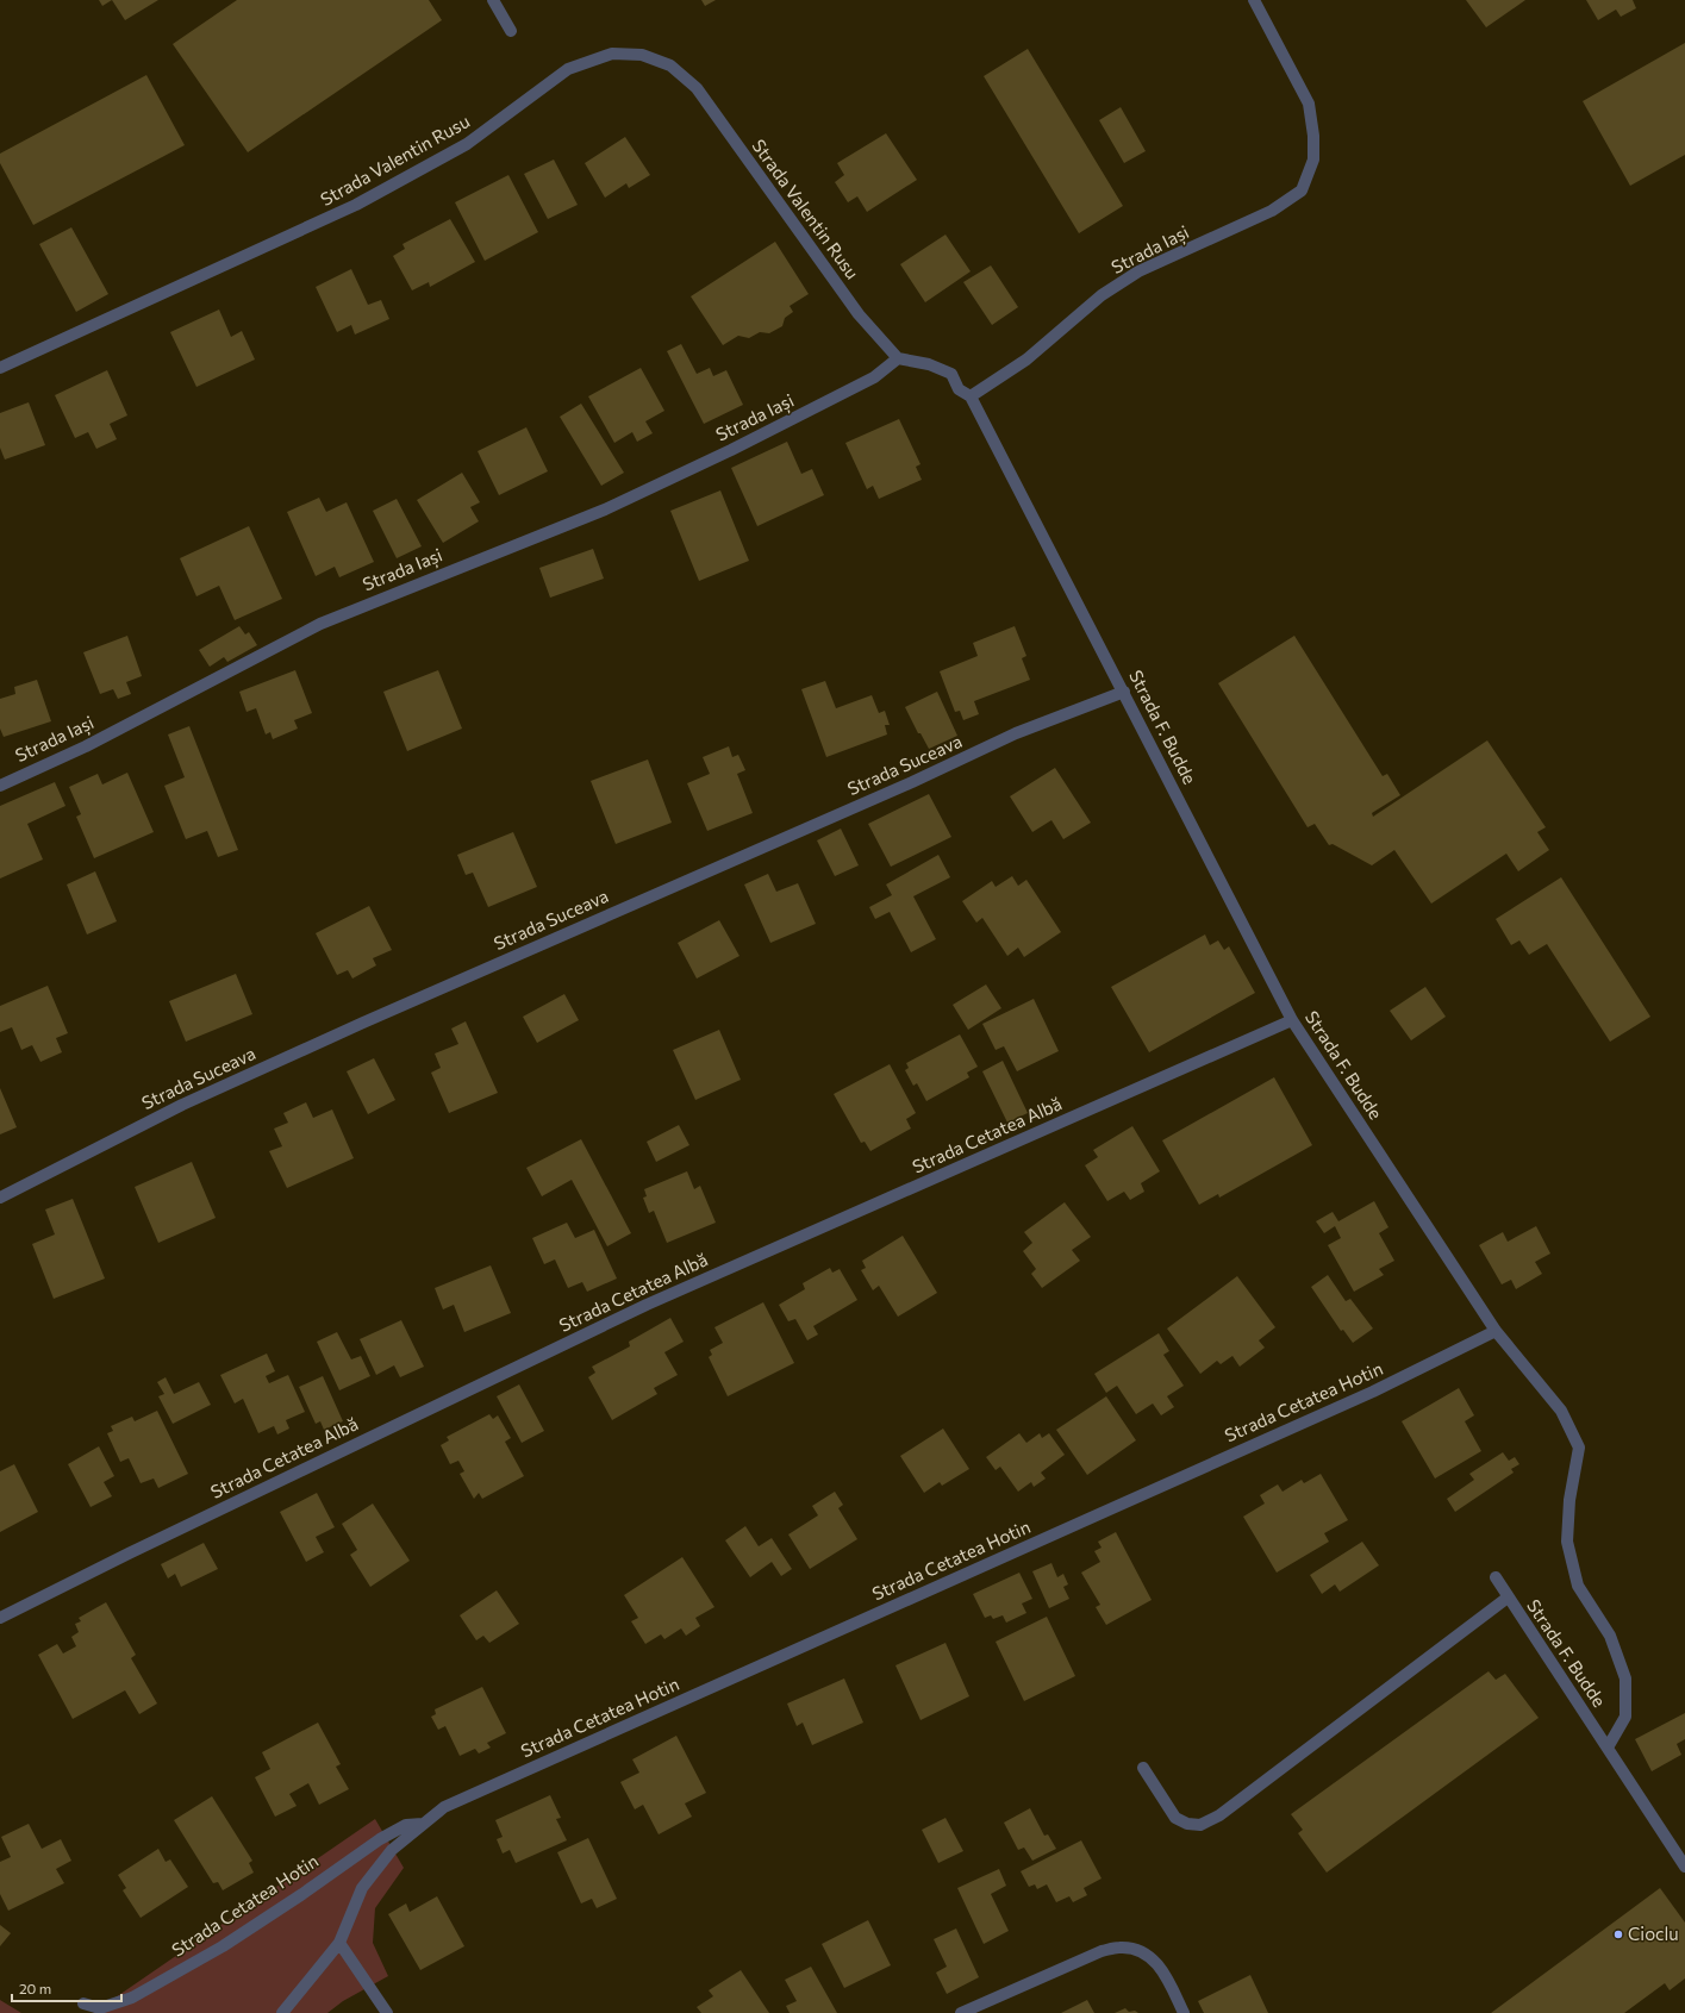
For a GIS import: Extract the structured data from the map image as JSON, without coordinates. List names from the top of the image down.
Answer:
{
  "streets": {
    "street": [
      "Strada Valentin Rusu",
      "Strada Iași",
      "Strada F. Budde",
      "Strada Suceava",
      "Strada Cetatea Albă",
      "Strada Cetatea Hotin"
    ]
  },
  "crossings": [
    ["Strada Valentin Rusu", "Strada Iași"],
    ["Strada Iași", "Strada F. Budde"],
    ["Strada F. Budde", "Strada Suceava"],
    ["Strada F. Budde", "Strada Cetatea Albă"],
    ["Strada F. Budde", "Strada Cetatea Hotin"]
  ],
  "places": ["Cioclu"],
  "scale_bar": "20 m"
}
